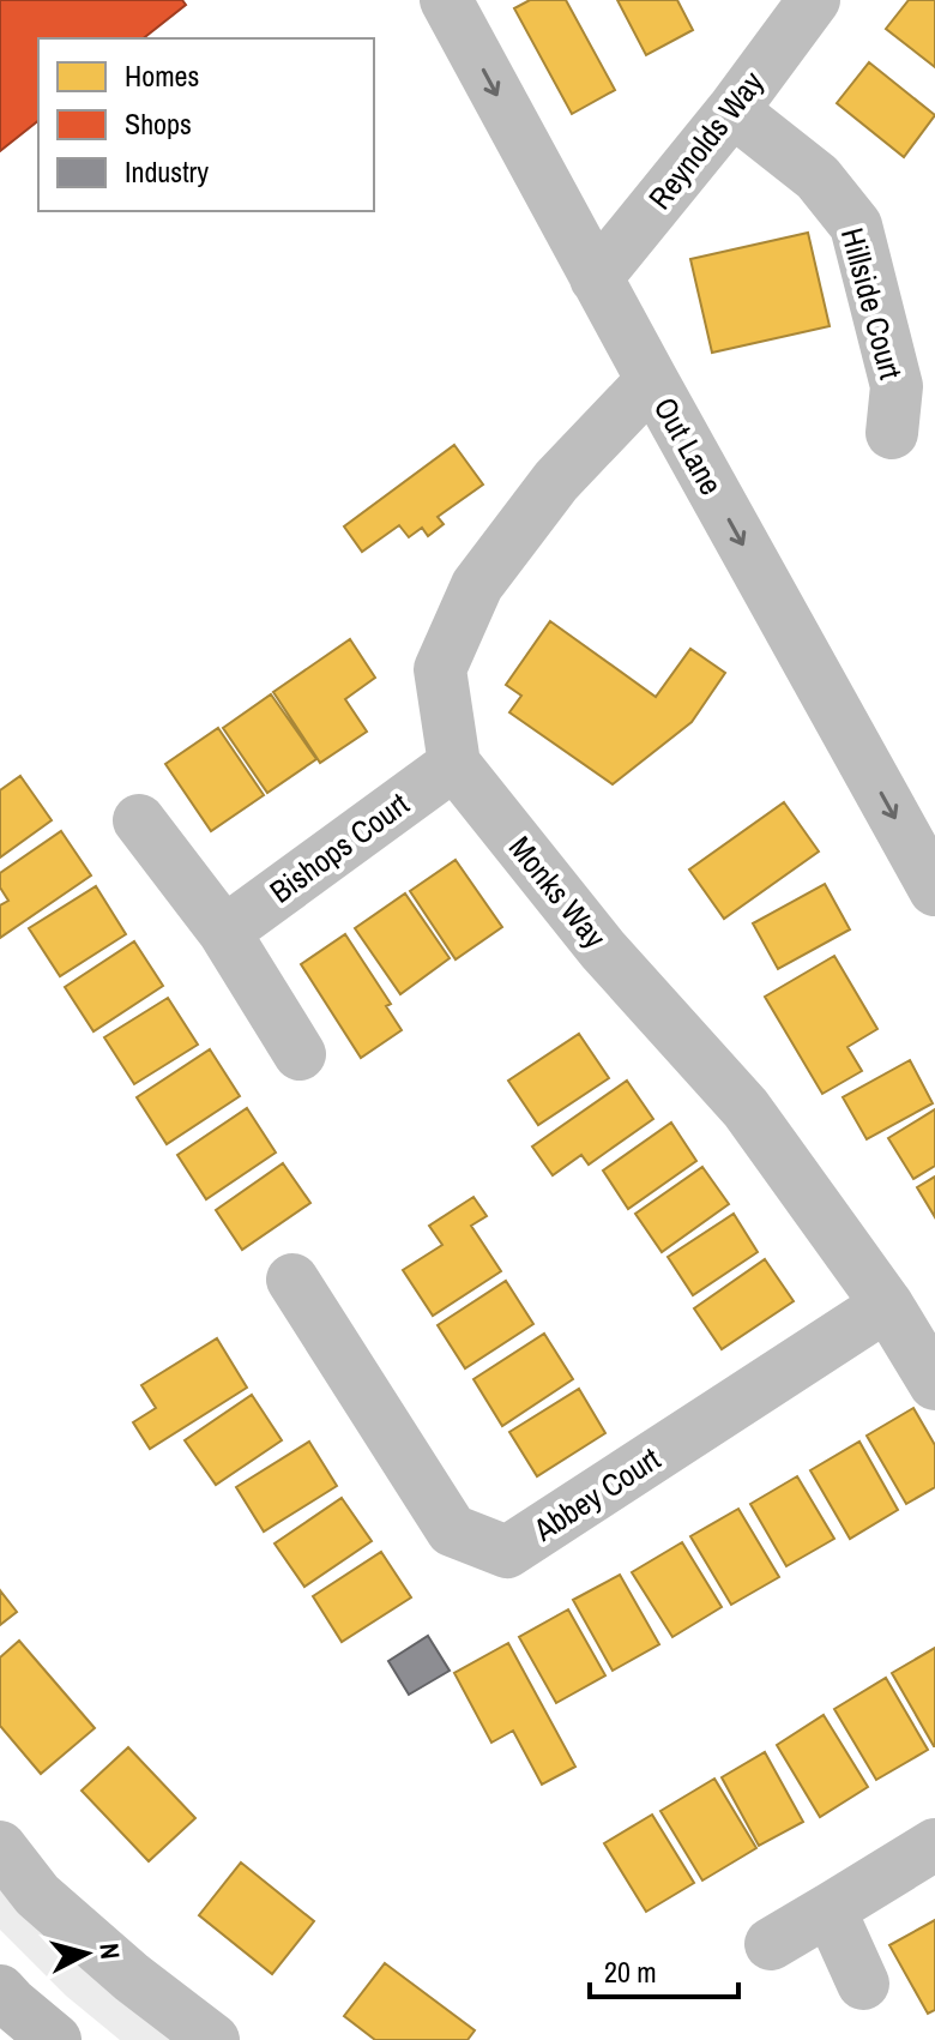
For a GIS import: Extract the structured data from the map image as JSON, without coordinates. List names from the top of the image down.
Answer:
{
  "streets": {
    "street": [
      "Reynolds Way",
      "Hillside Court",
      "Out Lane",
      "Bishops Court",
      "Monks Way",
      "Abbey Court"
    ]
  },
  "crossings": [
    ["Reynolds Way", "Hillside Court"],
    ["Reynolds Way", "Out Lane"],
    ["Bishops Court", "Monks Way"],
    ["Monks Way", "Abbey Court"]
  ],
  "one_way": ["Out Lane"],
  "legend": ["Homes", "Shops", "Industry"],
  "scale_bar": "20 m",
  "north": "right"
}
